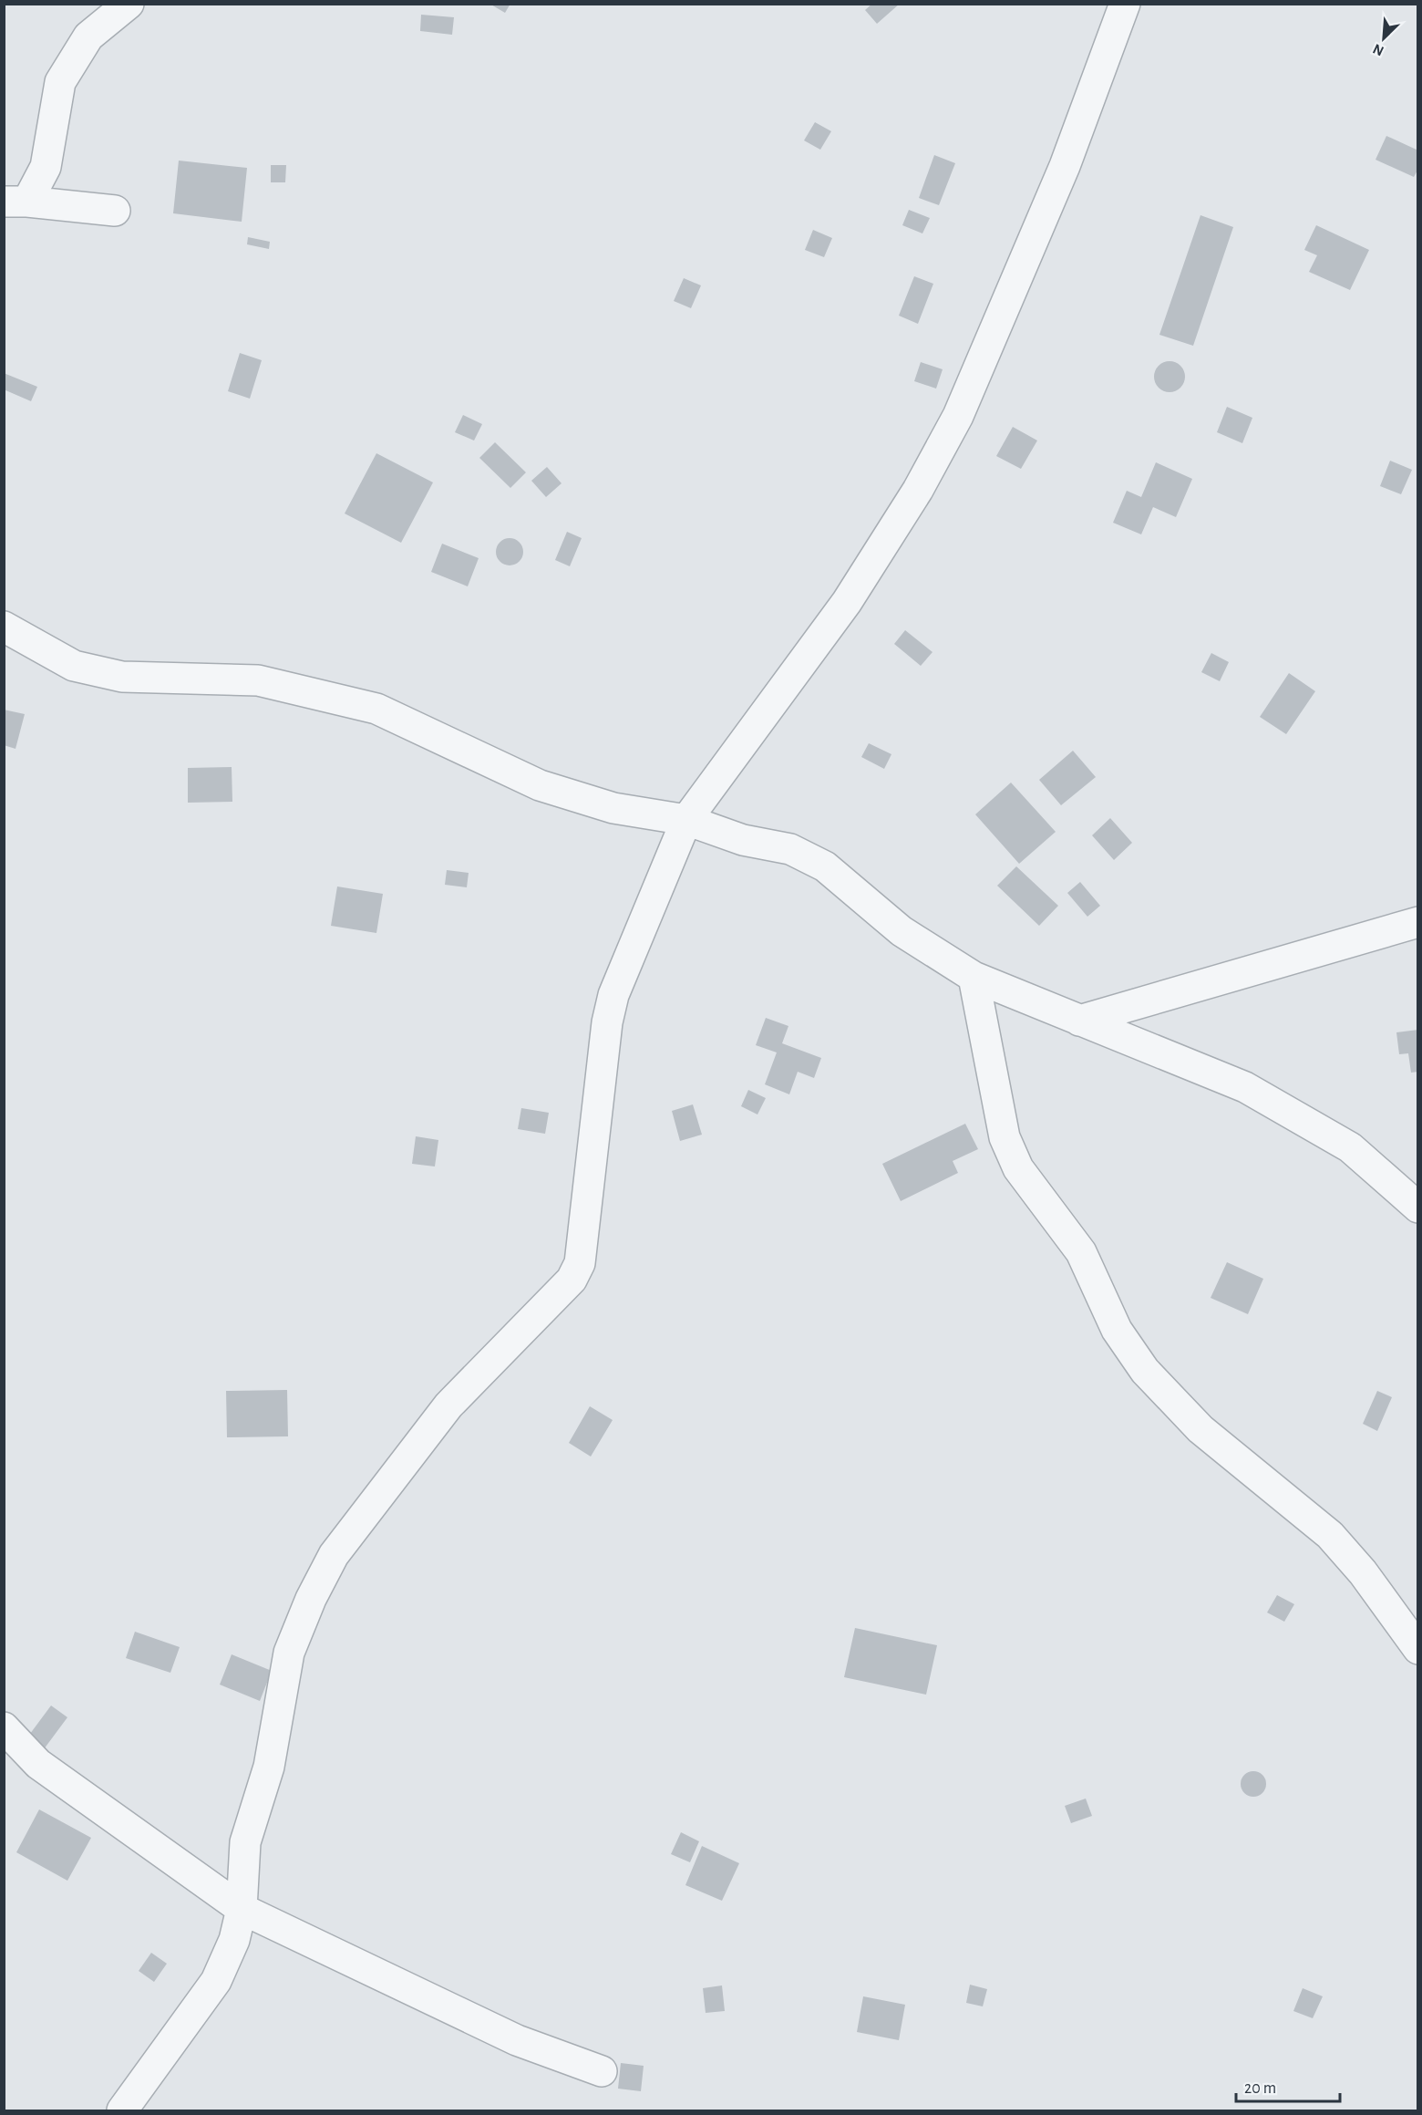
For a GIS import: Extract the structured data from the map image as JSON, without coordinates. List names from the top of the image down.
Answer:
{
  "scale_bar": "20 m",
  "north": "bottom left"
}
